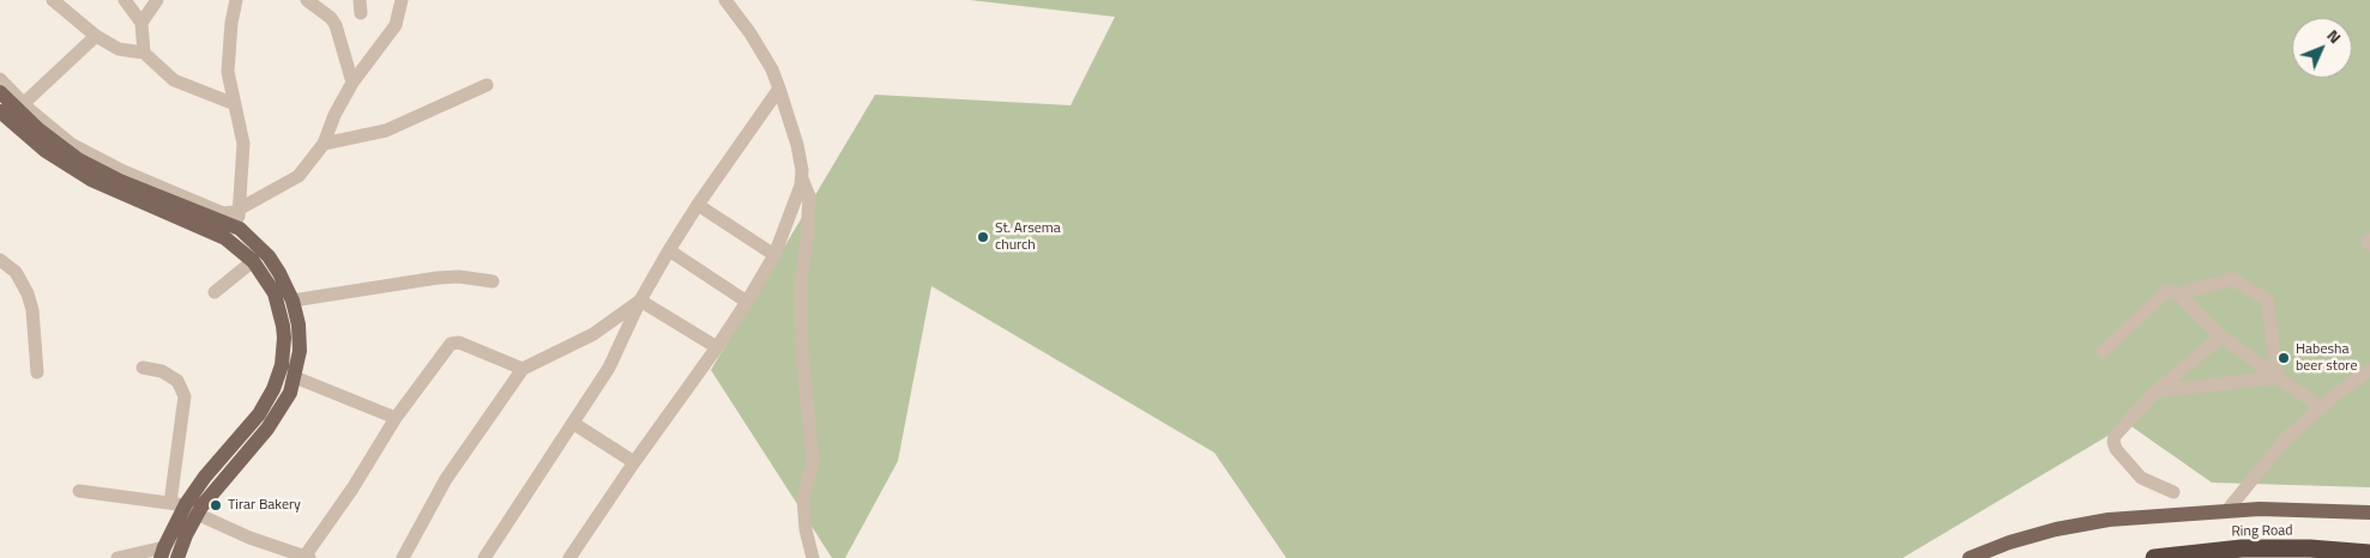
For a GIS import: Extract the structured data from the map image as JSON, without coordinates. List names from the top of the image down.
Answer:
{
  "streets": {
    "highway": ["Ring Road"]
  },
  "places": ["St. Arsema church", "Habesha beer store", "Tirar Bakery"],
  "north": "top right"
}
